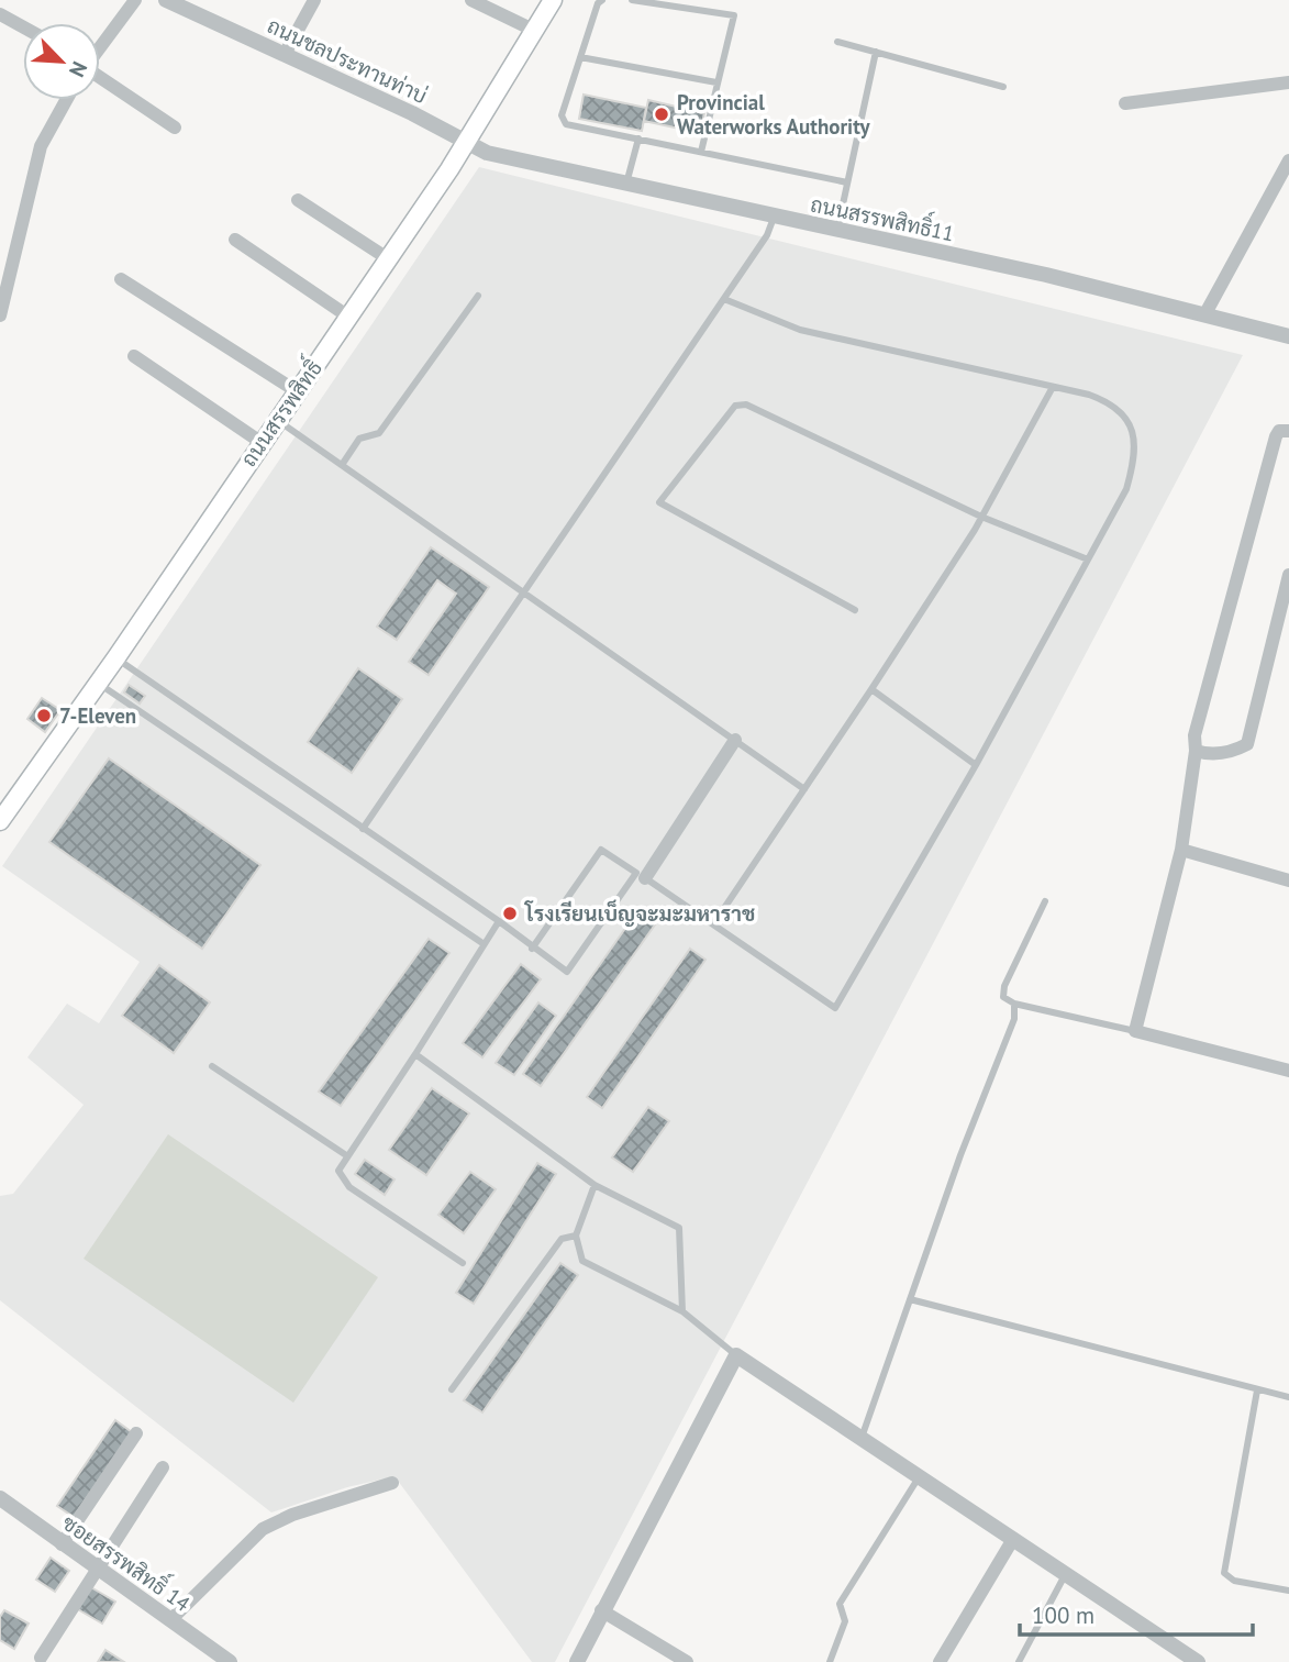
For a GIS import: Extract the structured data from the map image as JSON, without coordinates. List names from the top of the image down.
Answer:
{
  "streets": {
    "main road": ["ถนนสรรพสิทธิ์"],
    "street": ["ถนนชลประทานท่าบ่", "ถนนสรรพสิทธิ์11", "ซอยสรรพสิทธิ์ 14"]
  },
  "crossings": [
    ["ถนนชลประทานท่าบ่", "ถนนสรรพสิทธิ์11"],
    ["ถนนชลประทานท่าบ่", "ถนนสรรพสิทธิ์"],
    ["ถนนสรรพสิทธิ์11", "ถนนสรรพสิทธิ์"]
  ],
  "places": ["Provincial Waterworks Authority", "7-Eleven", "โรงเรียนเบ็ญจะมะมหาราช"],
  "scale_bar": "100 m",
  "north": "bottom right"
}
